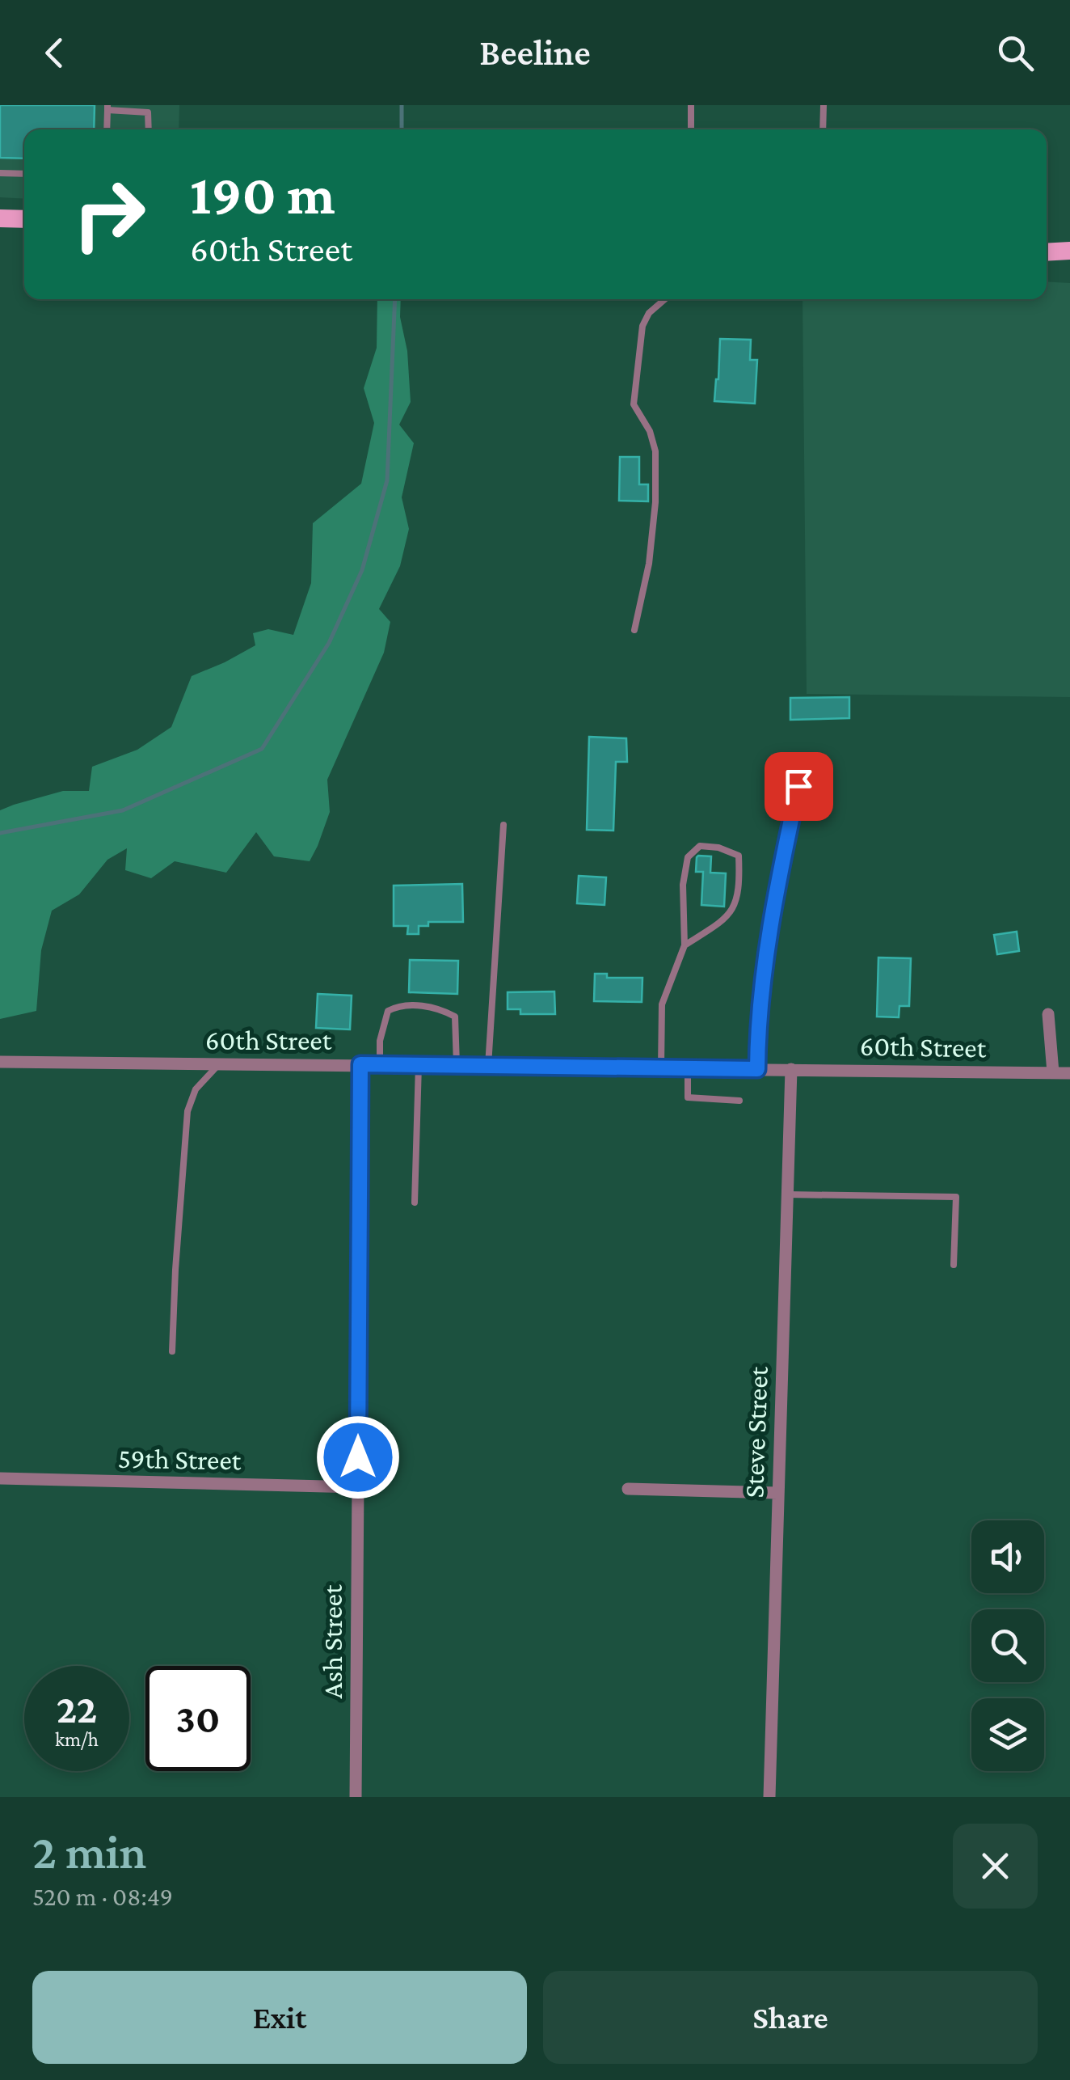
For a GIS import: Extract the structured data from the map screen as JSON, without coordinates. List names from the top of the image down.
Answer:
{
  "streets": {
    "street": [
      "60th Street",
      "Steve Street",
      "59th Street",
      "Ash Street"
    ]
  },
  "crossings": [
    ["60th Street", "Steve Street"],
    ["60th Street", "Ash Street"],
    ["59th Street", "Ash Street"]
  ],
  "page": {
    "header": "Beeline",
    "turn": ["190 m", "60th Street"],
    "speed": "22 km/h",
    "limit": "30",
    "heading": ["2 min", "520 m · 08:49"],
    "buttons": ["Exit", "Share"]
  }
}
